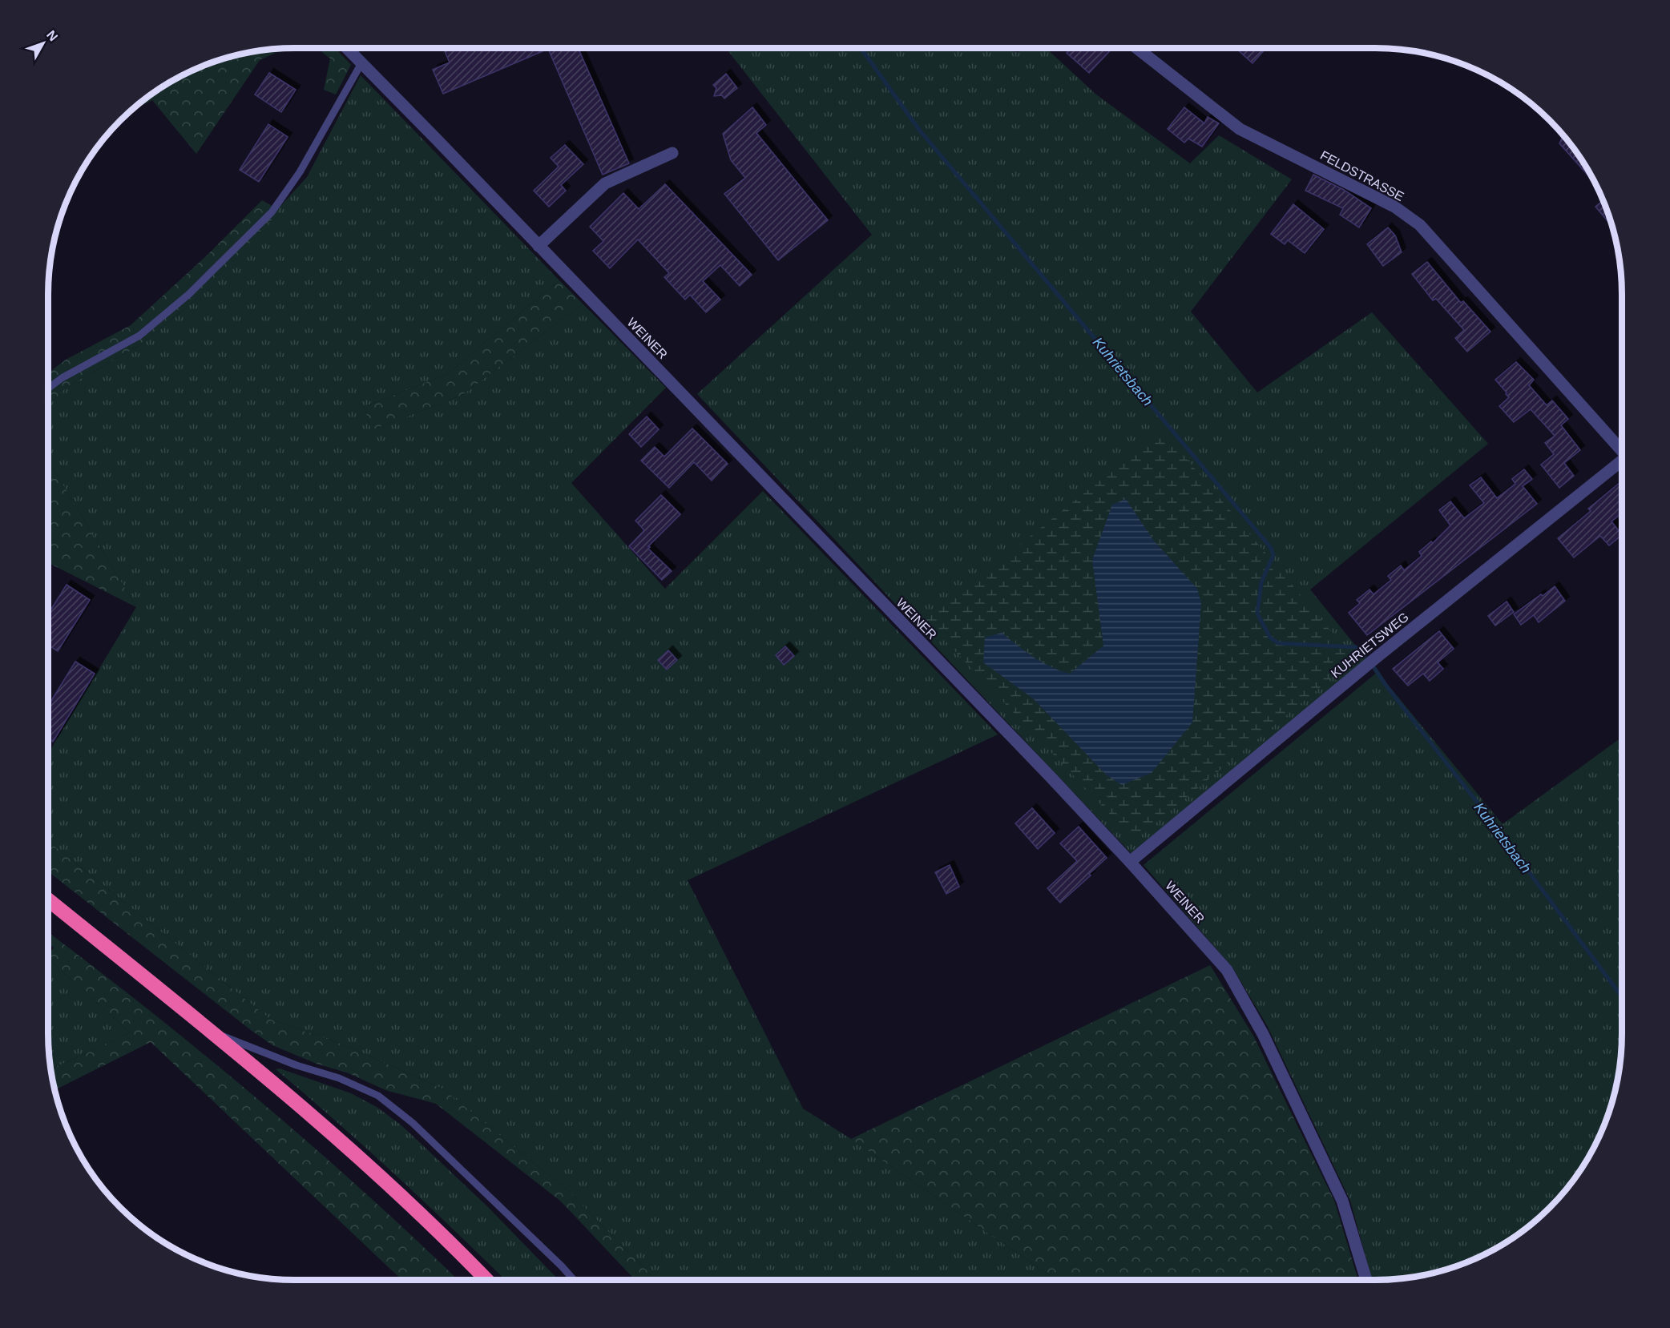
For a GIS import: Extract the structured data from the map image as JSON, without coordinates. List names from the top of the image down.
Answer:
{
  "streets": {
    "street": ["FELDSTRASSE", "WEINER", "KUHRIETSWEG"]
  },
  "crossings": [
    ["WEINER", "KUHRIETSWEG"]
  ],
  "water": ["Kuhrietsbach"],
  "north": "top right"
}
